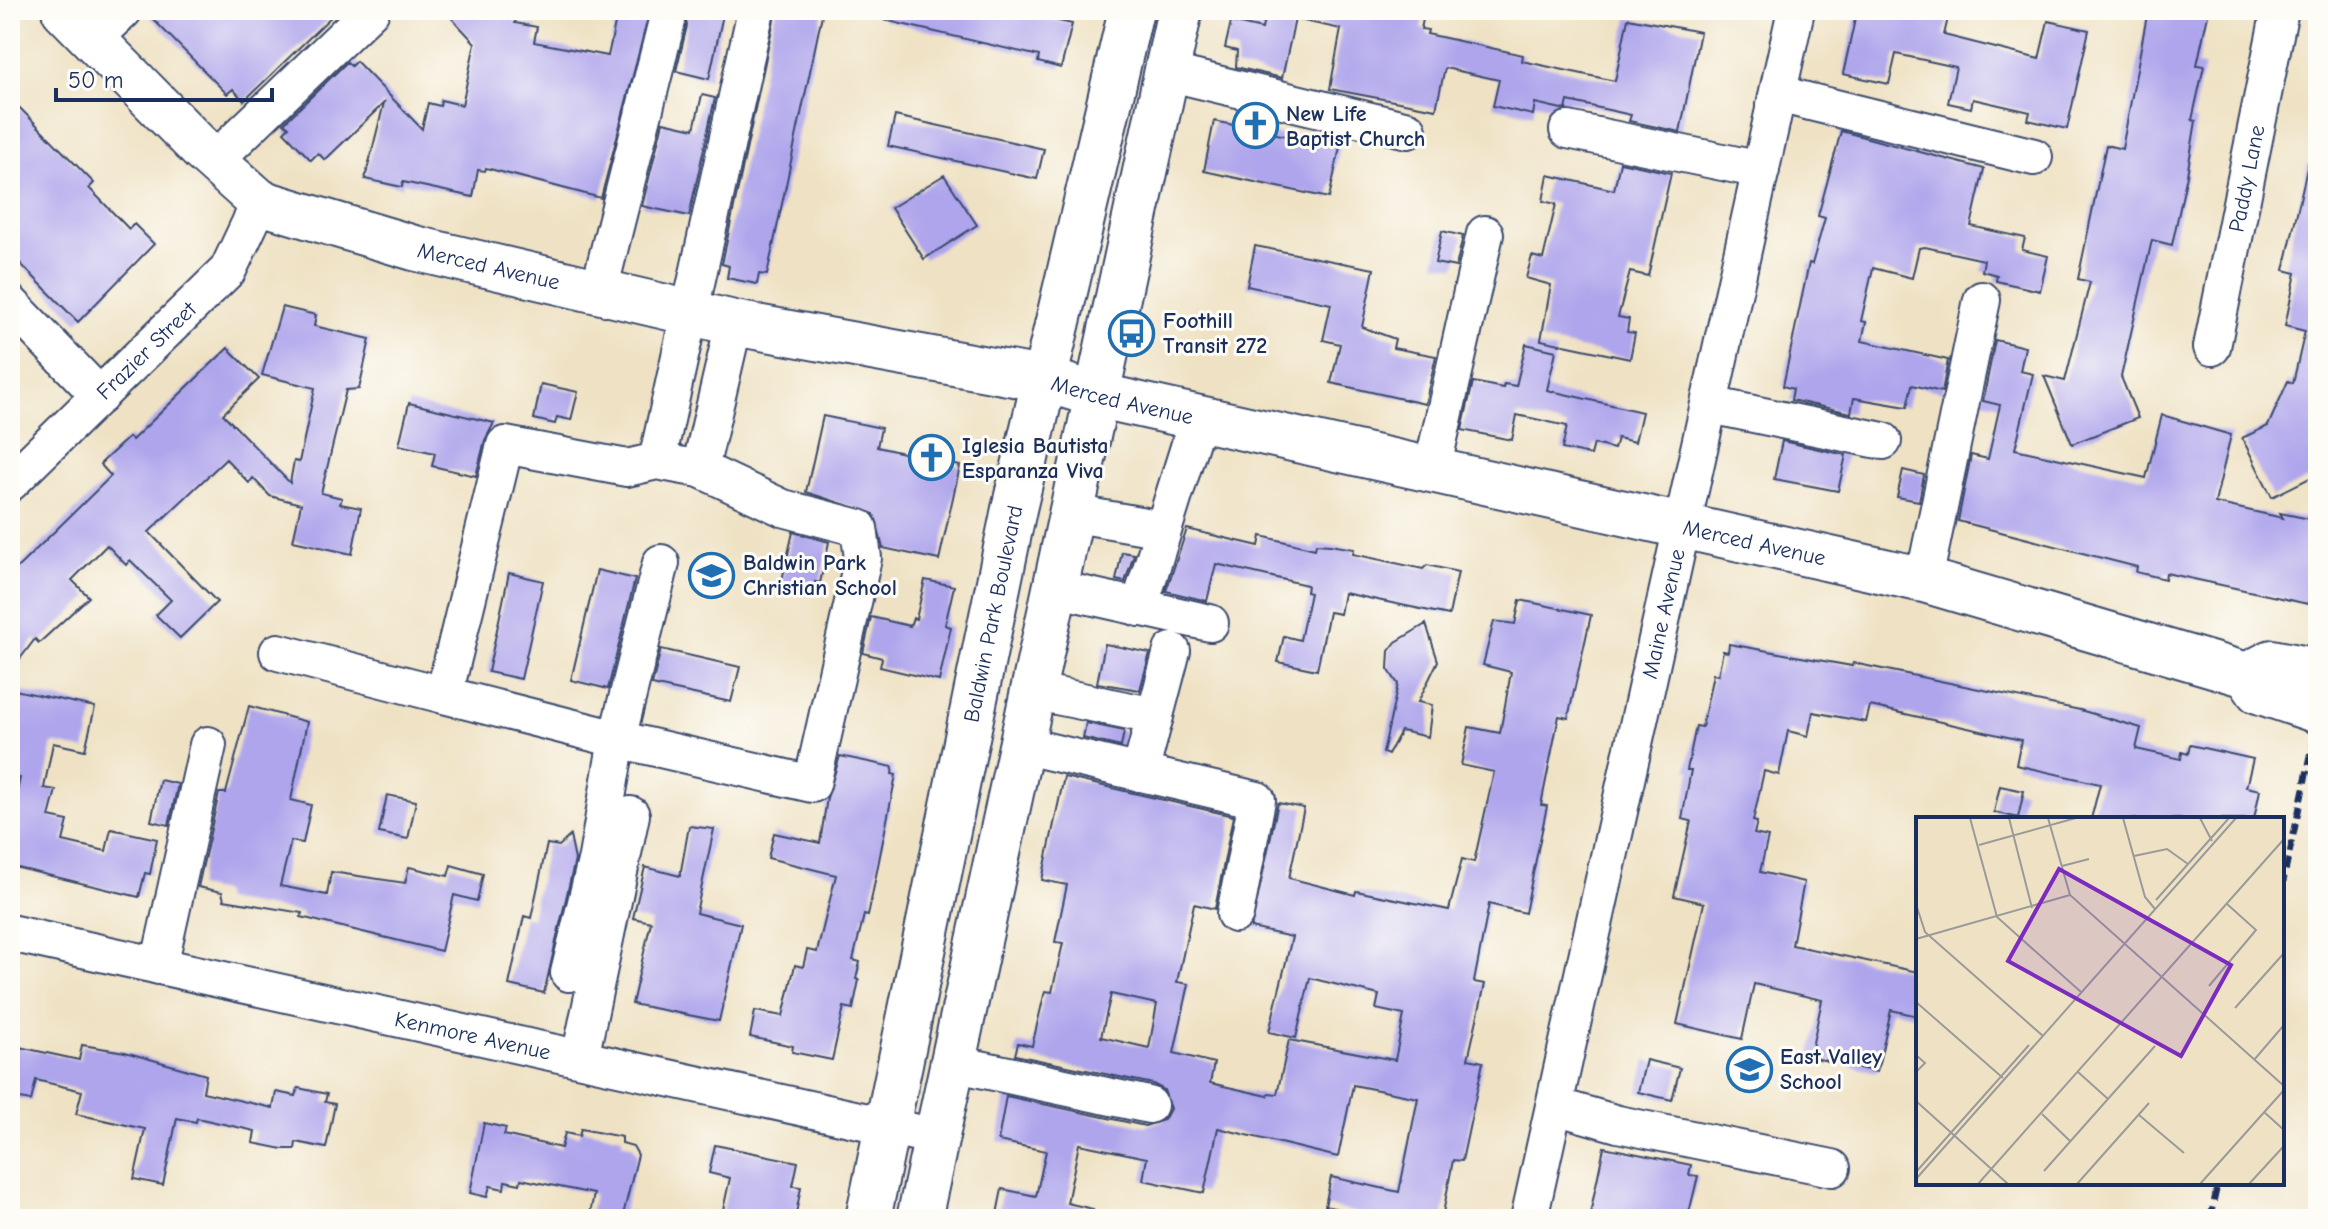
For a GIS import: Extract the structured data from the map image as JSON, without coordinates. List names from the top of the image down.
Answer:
{
  "streets": {
    "main road": ["Merced Avenue", "Baldwin Park Boulevard"],
    "street": [
      "Paddy Lane",
      "Frazier Street",
      "Maine Avenue",
      "Kenmore Avenue"
    ]
  },
  "crossings": [
    ["Merced Avenue", "Frazier Street"],
    ["Merced Avenue", "Baldwin Park Boulevard"],
    ["Merced Avenue", "Maine Avenue"],
    ["Baldwin Park Boulevard", "Kenmore Avenue"]
  ],
  "places": {
    "church": ["New Life Baptist Church", "Iglesia Bautista Esparanza Viva"],
    "bus stop": ["Foothill Transit 272"],
    "school or university": ["Baldwin Park Christian School", "East Valley School"]
  },
  "scale_bar": "50 m"
}
